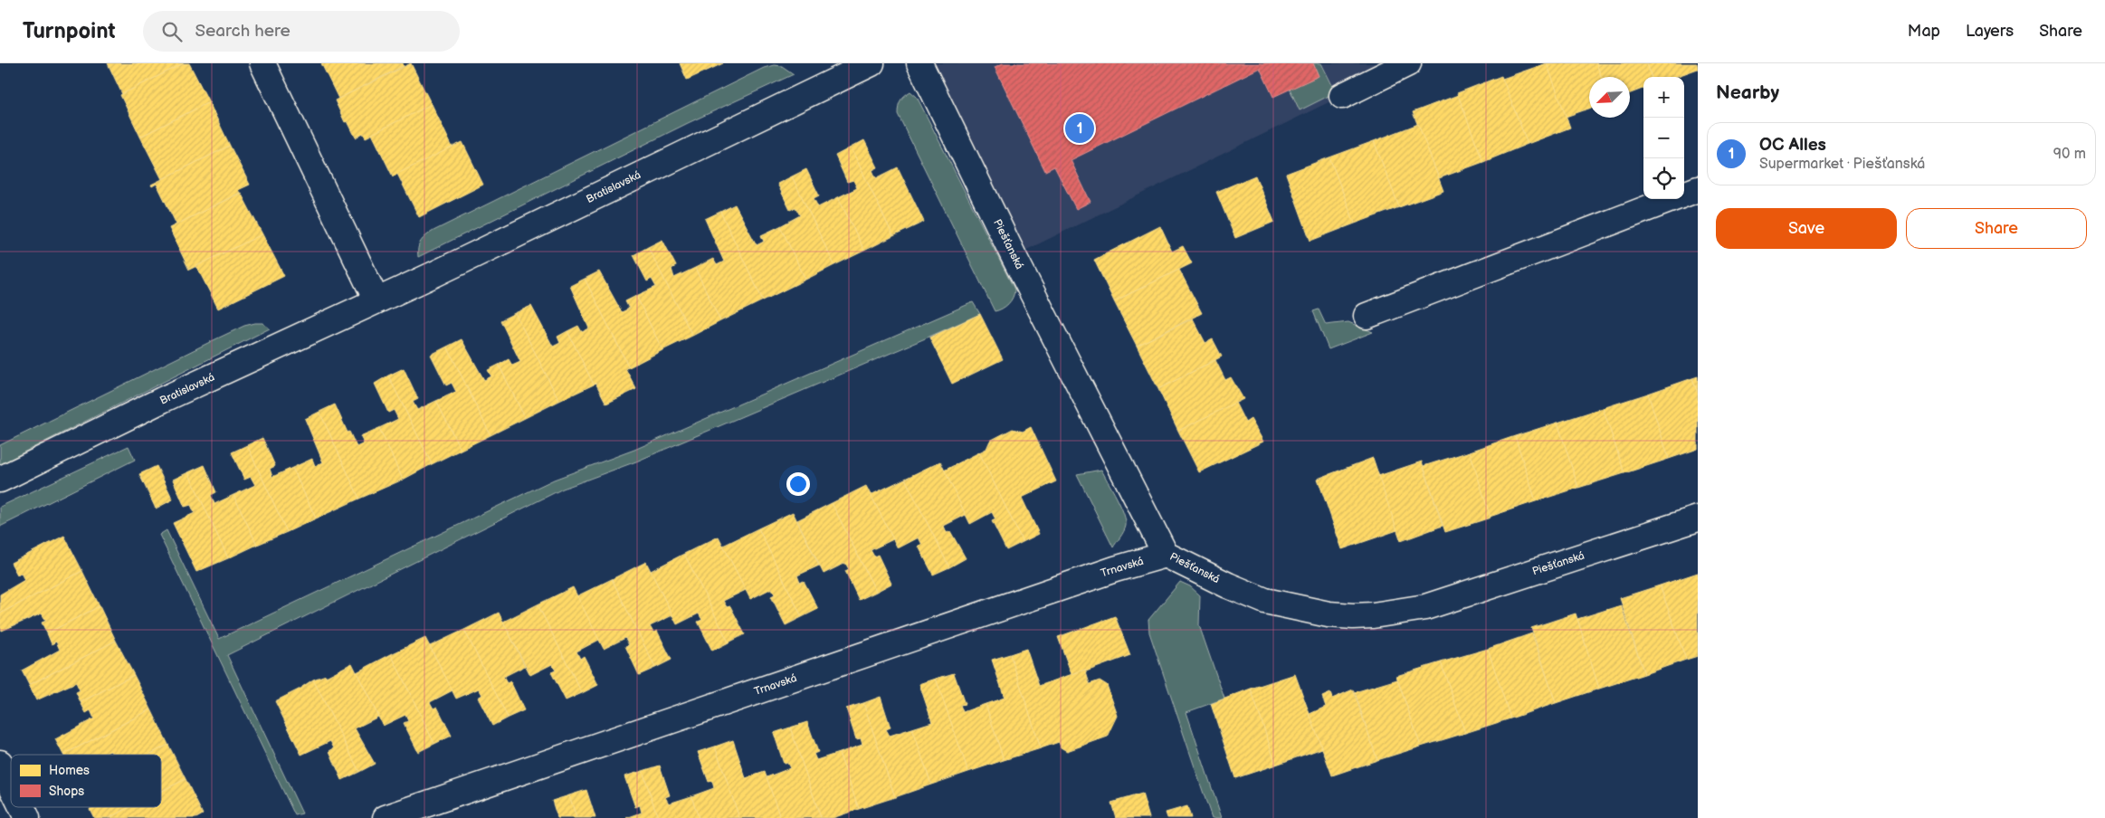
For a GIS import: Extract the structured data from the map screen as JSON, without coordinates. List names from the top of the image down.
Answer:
{
  "streets": {
    "street": ["Bratislavská", "Piešťanská", "Trnavská"]
  },
  "crossings": [
    ["Piešťanská", "Trnavská"]
  ],
  "legend": ["Homes", "Shops"],
  "north": "bottom left",
  "page": {
    "header": "Turnpoint",
    "search": "Search here",
    "nav": ["Map", "Layers", "Share"],
    "heading": "Nearby",
    "map_buttons": ["+", "−"],
    "pins": "1",
    "list": [
      {
        "mark": "1",
        "name": "OC Alles",
        "note": "Supermarket · Piešťanská",
        "value": "90 m"
      }
    ],
    "buttons": ["Save", "Share"]
  }
}
